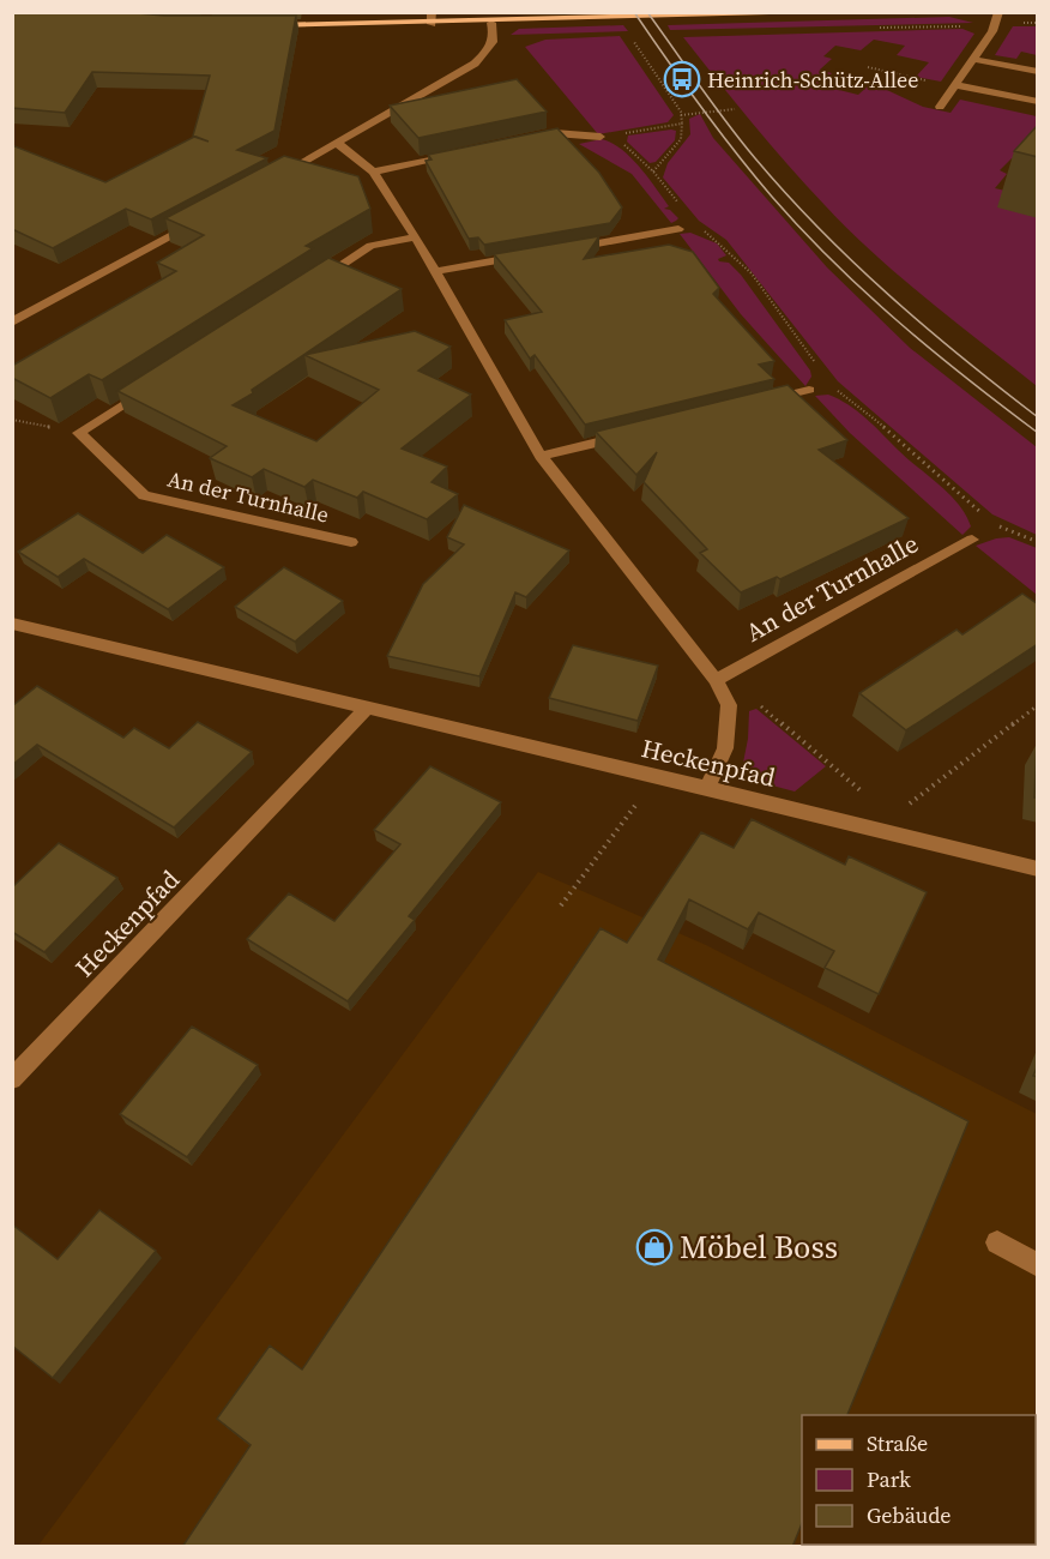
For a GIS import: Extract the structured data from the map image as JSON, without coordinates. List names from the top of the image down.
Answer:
{
  "streets": {
    "street": ["An der Turnhalle", "Heckenpfad"]
  },
  "places": {
    "bus stop": ["Heinrich-Schütz-Allee"],
    "shop": ["Möbel Boss"]
  },
  "legend": ["Straße", "Park", "Gebäude"]
}
